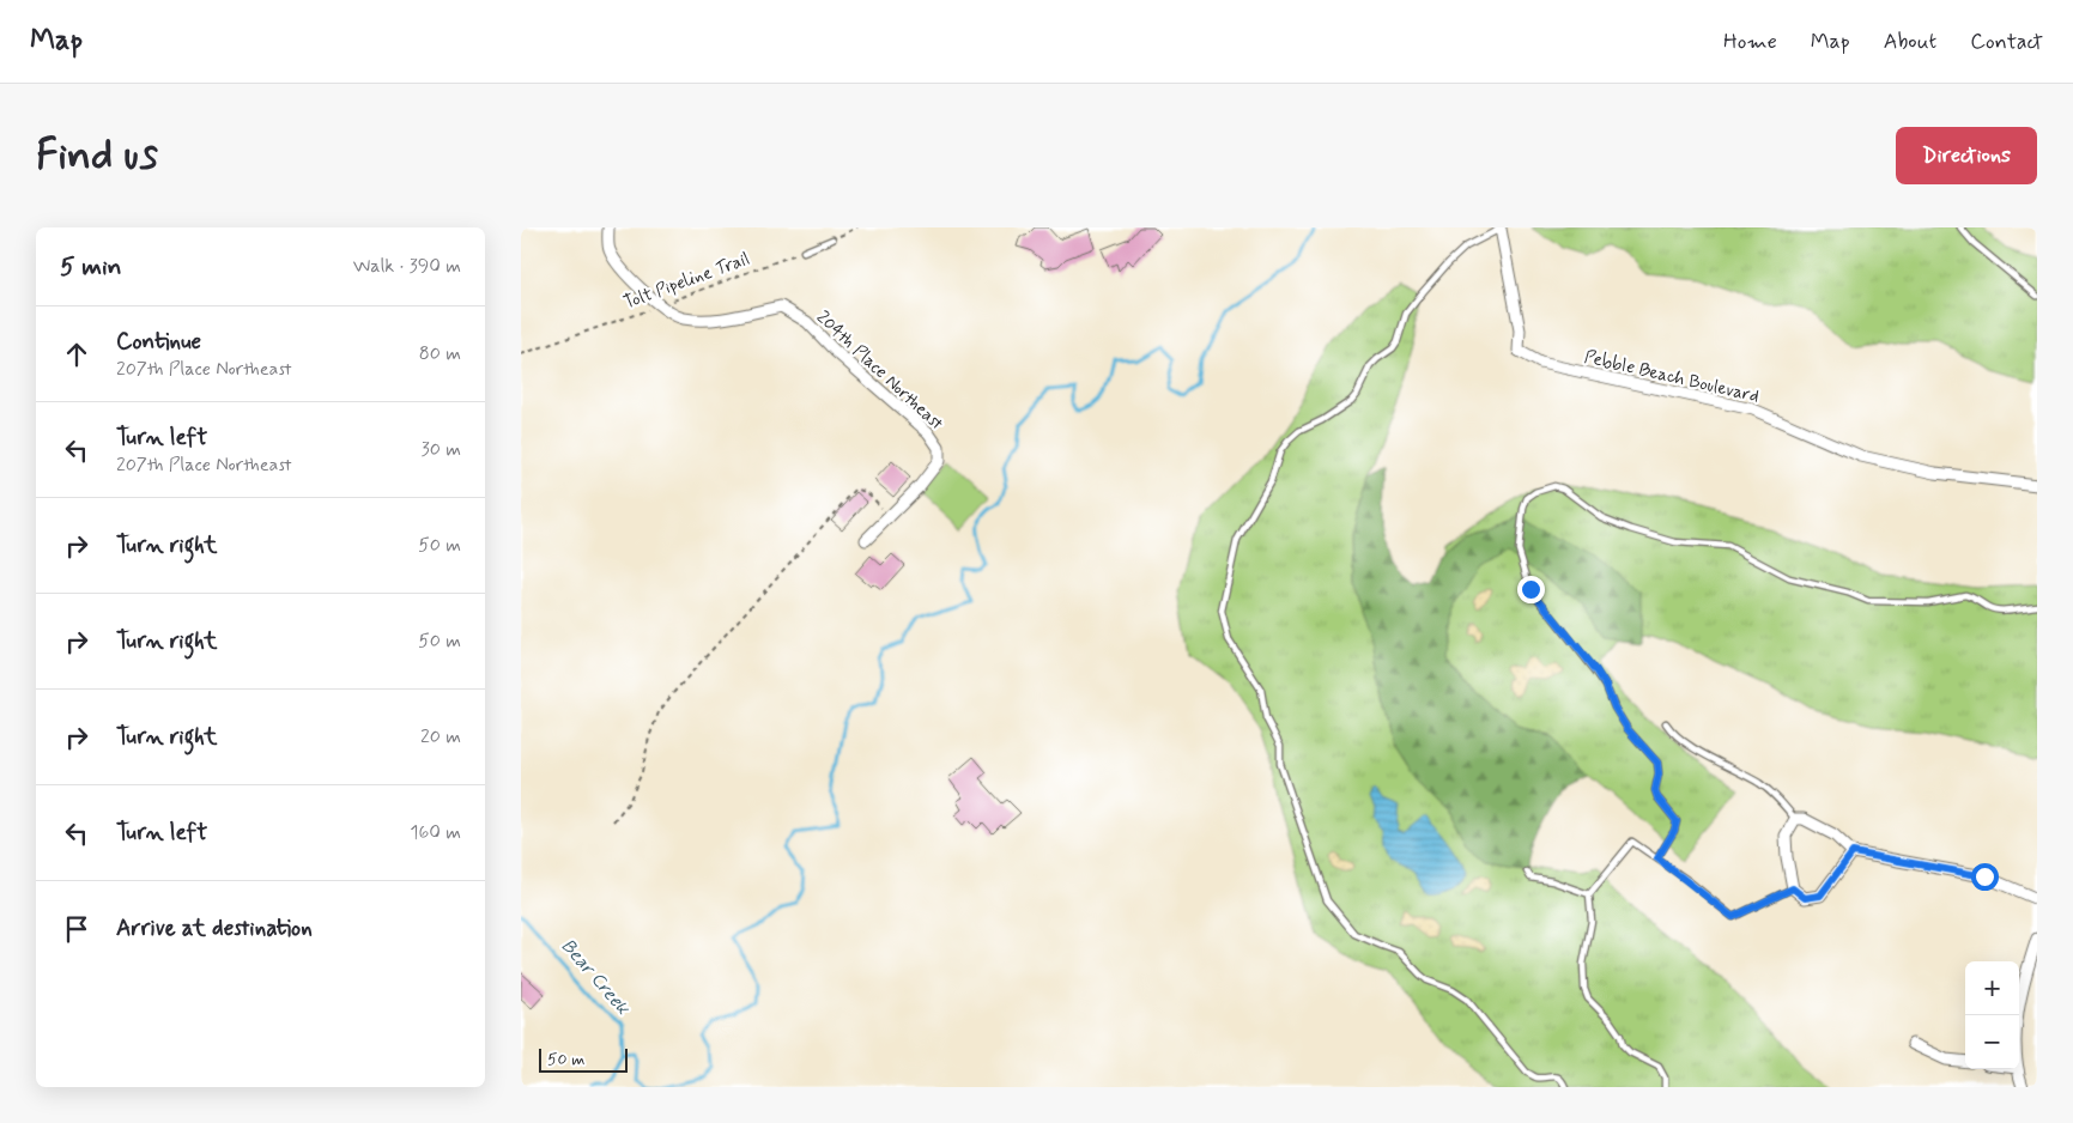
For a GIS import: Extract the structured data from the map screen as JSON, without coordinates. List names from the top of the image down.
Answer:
{
  "streets": {
    "street": ["204th Place Northeast", "Pebble Beach Boulevard"],
    "path": ["Tolt Pipeline Trail"]
  },
  "crossings": [
    ["Tolt Pipeline Trail", "204th Place Northeast"]
  ],
  "water": ["Bear Creek"],
  "scale_bar": "50 m",
  "page": {
    "header": "Map",
    "nav": [
      "Home",
      "Map",
      "About",
      "Contact"
    ],
    "buttons": "Directions",
    "title": "Find us",
    "heading": ["5 min", "Walk · 390 m"],
    "list": [
      ["Continue", "207th Place Northeast", "80 m"],
      ["Turn left", "207th Place Northeast", "30 m"],
      ["Turn right", "50 m"],
      ["Turn right", "50 m"],
      ["Turn right", "20 m"],
      ["Turn left", "160 m"],
      "Arrive at destination"
    ],
    "map_buttons": ["+", "−"],
    "scale": "50 m"
  }
}
